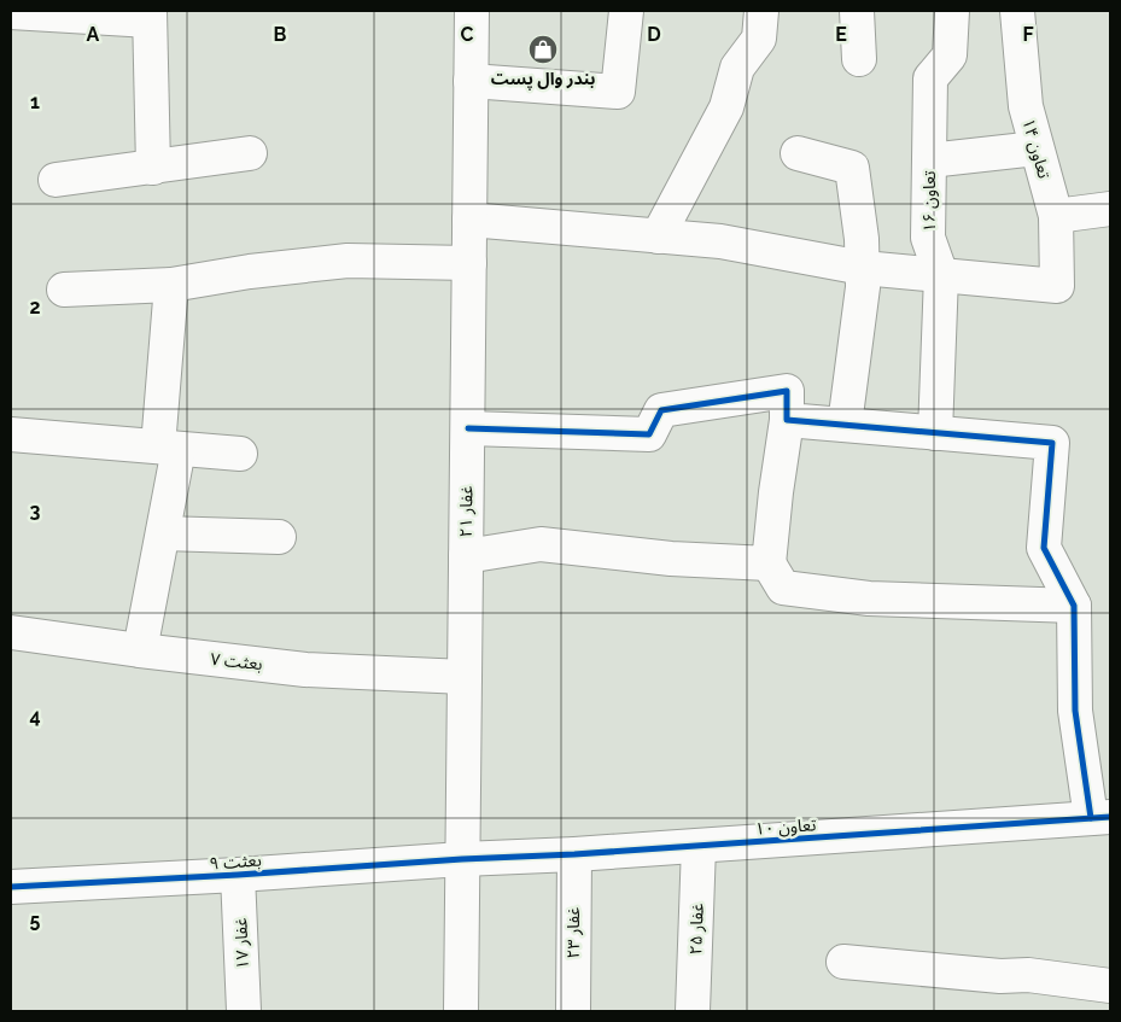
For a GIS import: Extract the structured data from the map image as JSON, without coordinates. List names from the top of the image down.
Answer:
{
  "streets": {
    "street": [
      "تعاون ۱۴",
      "تعاون ۱۶",
      "غفار ۲۱",
      "بعثت ۷",
      "تعاون ۱۰",
      "بعثت ۹",
      "غفار ۲۵",
      "غفار ۲۳",
      "غفار ۱۷"
    ]
  },
  "crossings": [
    ["تعاون ۱۴", "تعاون ۱۶"],
    ["غفار ۲۱", "بعثت ۷"],
    ["غفار ۲۱", "تعاون ۱۰"],
    ["غفار ۲۱", "بعثت ۹"],
    ["تعاون ۱۰", "بعثت ۹"],
    ["تعاون ۱۰", "غفار ۲۵"],
    ["تعاون ۱۰", "غفار ۲۳"],
    ["بعثت ۹", "غفار ۱۷"]
  ],
  "places": {
    "shop": ["بندر وال پست"]
  },
  "grid": {
    "columns": [
      "A",
      "B",
      "C",
      "D",
      "E",
      "F"
    ],
    "rows": [
      "1",
      "2",
      "3",
      "4",
      "5"
    ]
  }
}
